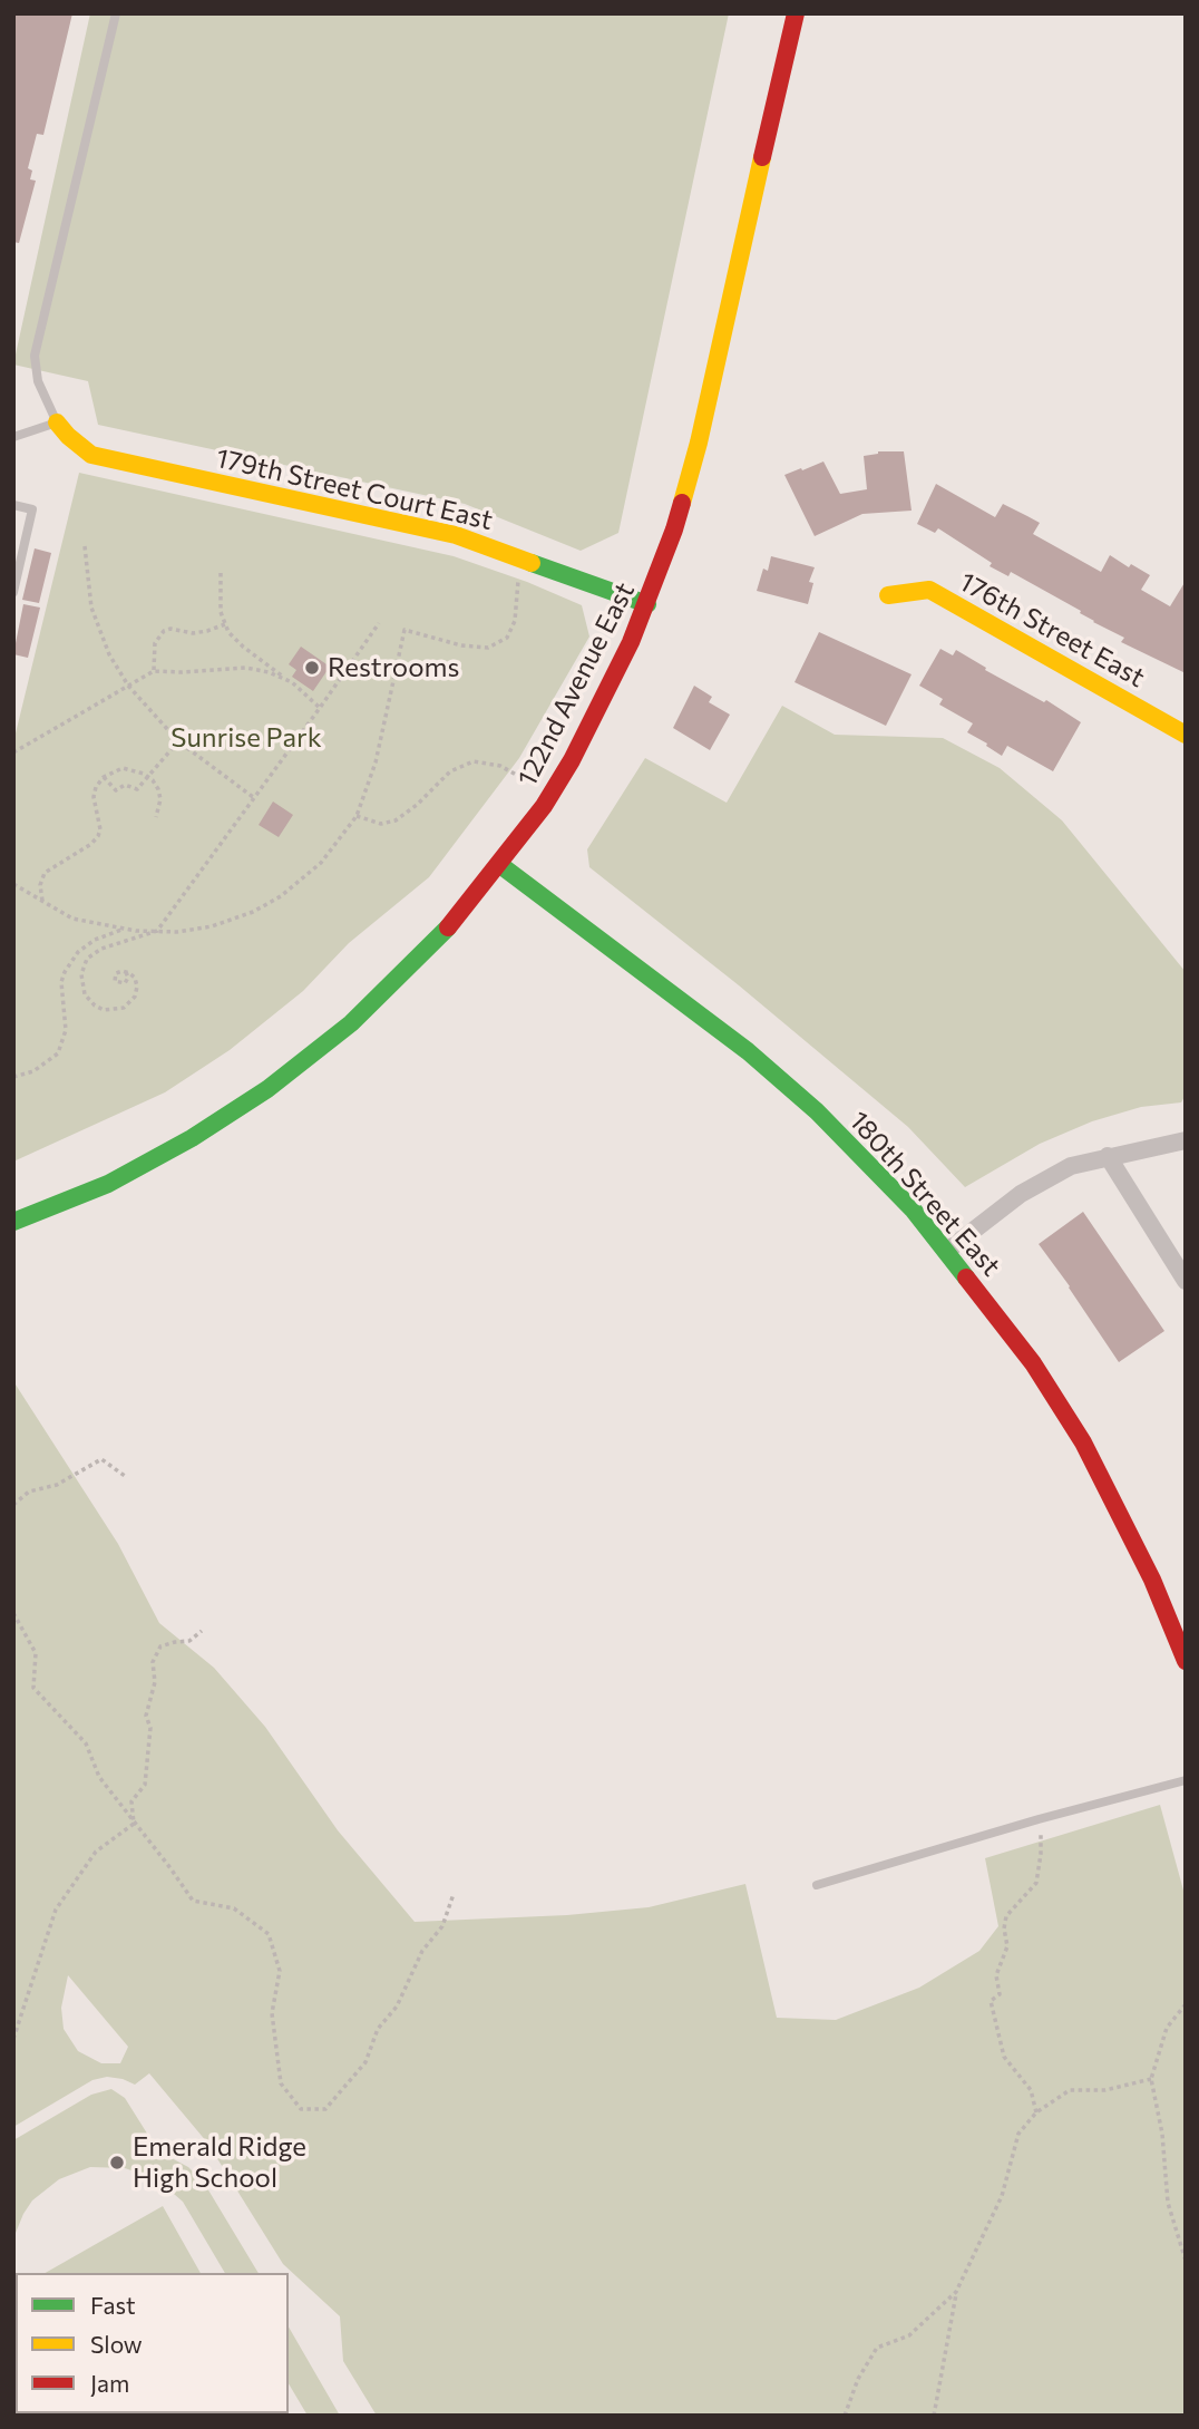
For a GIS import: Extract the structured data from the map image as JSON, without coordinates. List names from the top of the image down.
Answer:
{
  "streets": {
    "street": [
      "179th Street Court East",
      "176th Street East",
      "122nd Avenue East",
      "180th Street East"
    ]
  },
  "crossings": [
    ["179th Street Court East", "122nd Avenue East"],
    ["122nd Avenue East", "180th Street East"]
  ],
  "parks": ["Sunrise Park"],
  "places": ["Restrooms", "Emerald Ridge High School"],
  "legend": ["Fast", "Slow", "Jam"]
}
